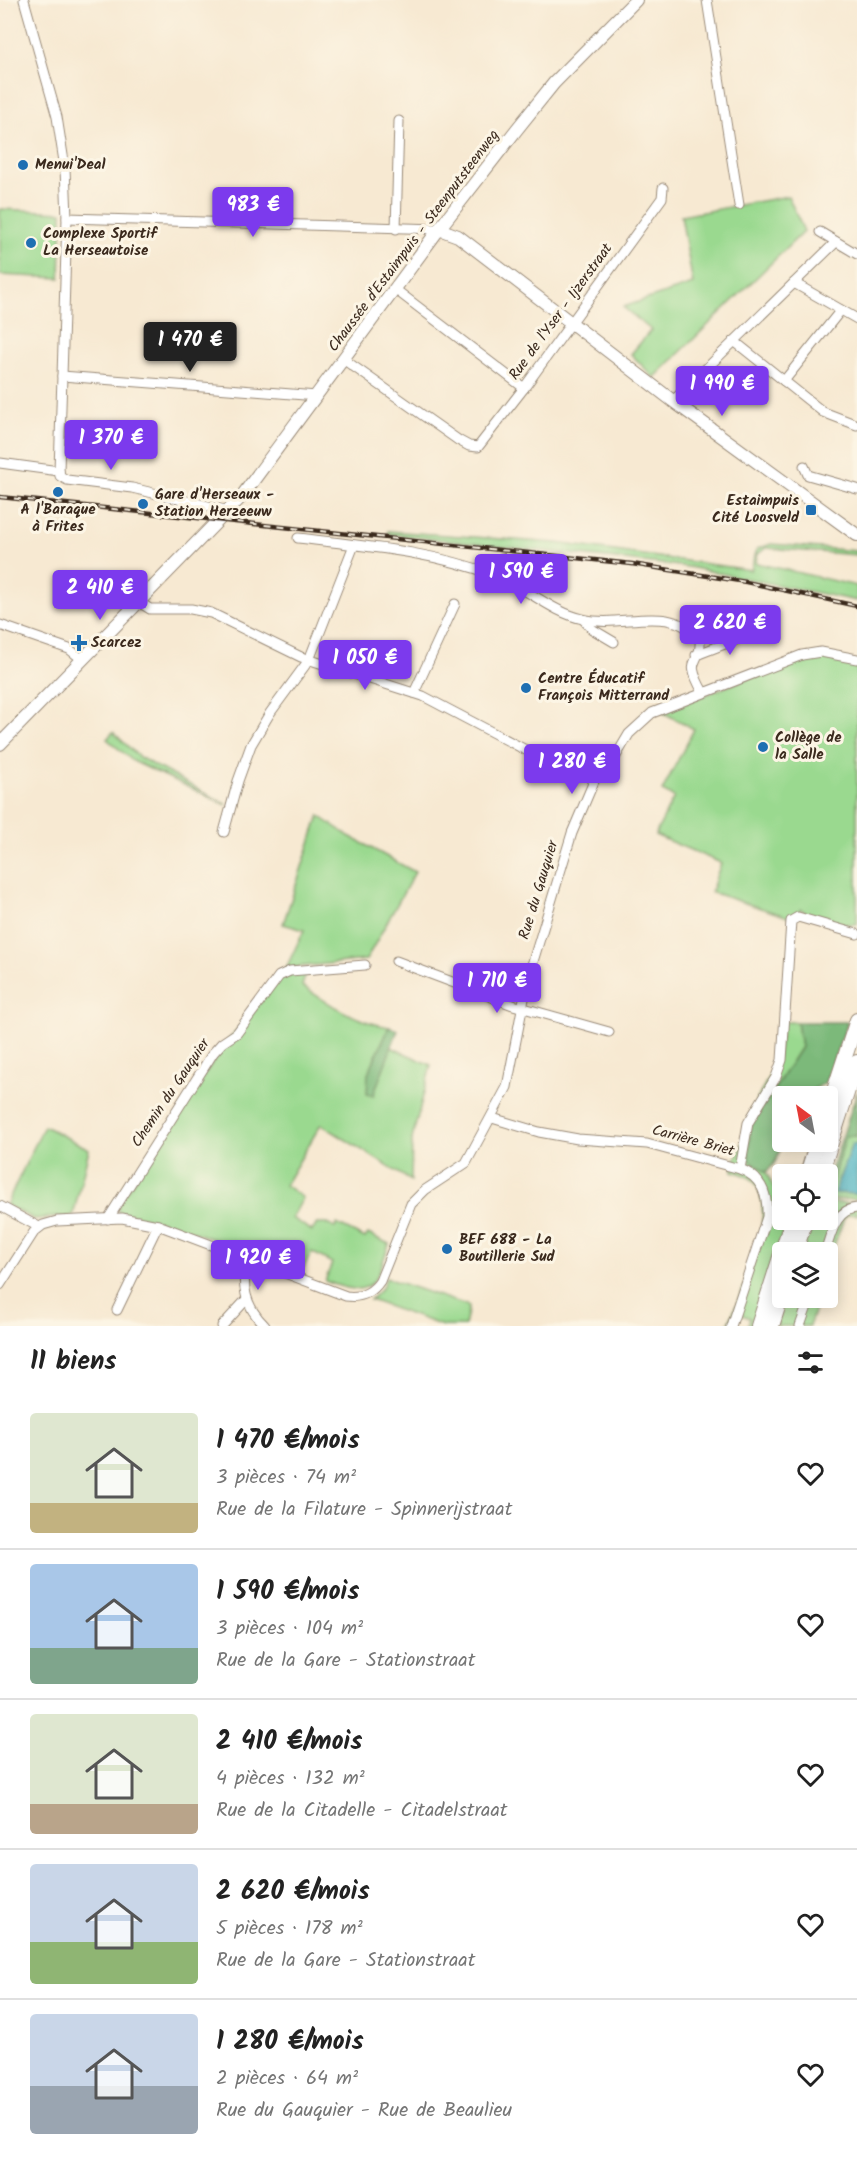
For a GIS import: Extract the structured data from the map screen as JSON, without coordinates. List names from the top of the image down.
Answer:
{
  "streets": {
    "main road": ["Chaussée d'Estaimpuis - Steenputsteenweg"],
    "street": [
      "Rue de l'Yser - Ijzerstraat",
      "Rue du Gauquier",
      "Chemin du Gauquier",
      "Carrière Briet"
    ]
  },
  "crossings": [
    ["Chaussée d'Estaimpuis - Steenputsteenweg", "Rue de l'Yser - Ijzerstraat"],
    ["Rue du Gauquier", "Carrière Briet"]
  ],
  "places": {
    "other": [
      "Menui'Deal",
      "Complexe Sportif La Herseautoise",
      "A l'Baraque à Frites",
      "Gare d'Herseaux - Station Herzeeuw",
      "Centre Éducatif François Mitterrand",
      "Collège de la Salle",
      "BEF 688 - La Boutillerie Sud"
    ],
    "transit": ["Estaimpuis Cité Loosveld"],
    "health": ["Scarcez"]
  },
  "north": "top left",
  "page": {
    "price": [
      "983 €",
      "1 470 €",
      "1 990 €",
      "1 370 €",
      "1 590 €",
      "2 410 €",
      "2 620 €",
      "1 050 €",
      "1 280 €",
      "1 710 €",
      "1 920 €"
    ],
    "heading": "11 biens",
    "list": [
      {
        "name": "1 470 €/mois",
        "note": "3 pièces · 74 m² · Rue de la Filature - Spinnerijstraat"
      },
      {
        "name": "1 590 €/mois",
        "note": "3 pièces · 104 m² · Rue de la Gare - Stationstraat"
      },
      {
        "name": "2 410 €/mois",
        "note": "4 pièces · 132 m² · Rue de la Citadelle - Citadelstraat"
      },
      {
        "name": "2 620 €/mois",
        "note": "5 pièces · 178 m² · Rue de la Gare - Stationstraat"
      },
      {
        "name": "1 280 €/mois",
        "note": "2 pièces · 64 m² · Rue du Gauquier - Rue de Beaulieu"
      }
    ]
  }
}
